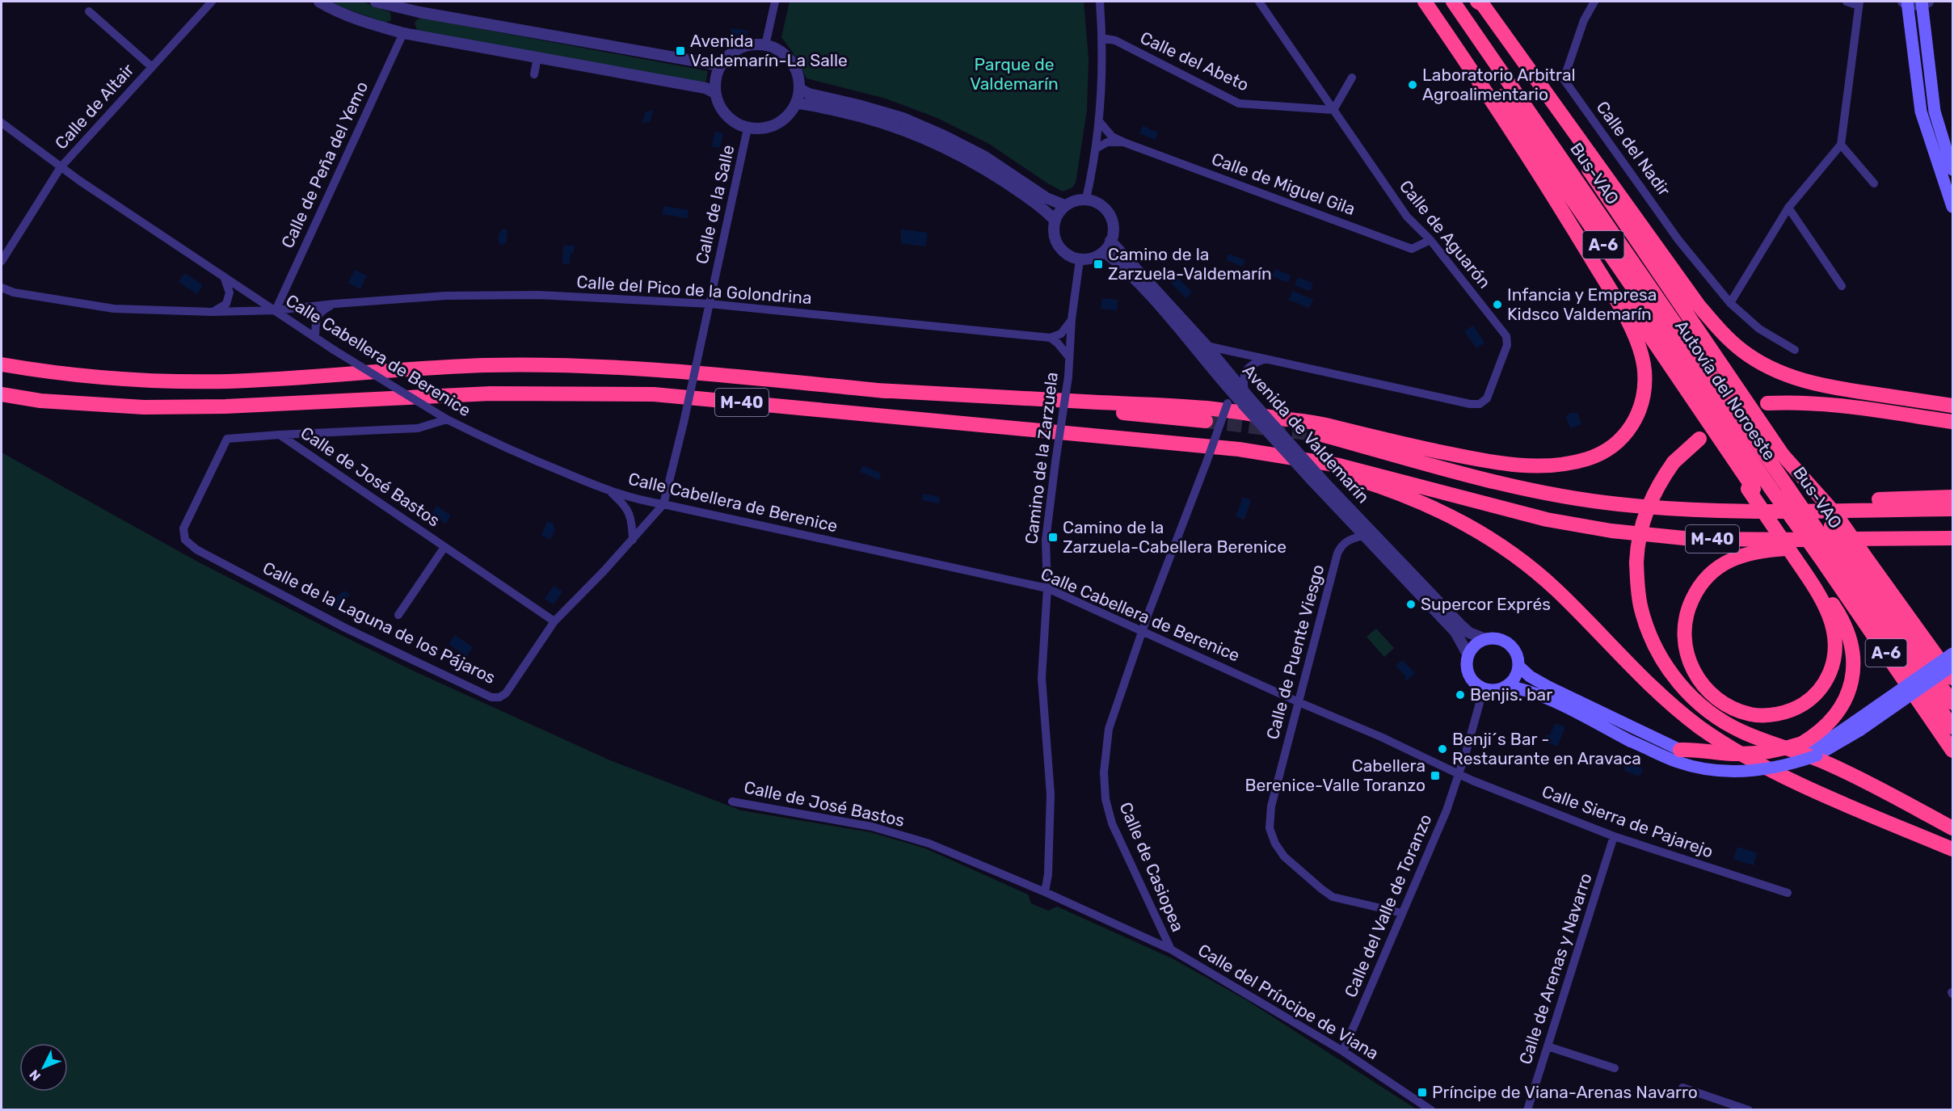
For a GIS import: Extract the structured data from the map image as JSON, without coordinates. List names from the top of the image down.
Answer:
{
  "streets": {
    "highway": [
      "Bus-VAO",
      "A-6",
      "Autovía del Noroeste",
      "M-40"
    ],
    "street": [
      "Calle del Abeto",
      "Calle de Altair",
      "Calle del Nadir",
      "Calle de Peña del Yemo",
      "Calle de Miguel Gila",
      "Calle de la Salle",
      "Calle de Aguarón",
      "Calle del Pico de la Golondrina",
      "Calle Cabellera de Berenice",
      "Avenida de Valdemarín",
      "Camino de la Zarzuela",
      "Calle de José Bastos",
      "Calle de la Laguna de los Pájaros",
      "Calle de Puente Viesgo",
      "Calle Sierra de Pajarejo",
      "Calle de Casiopea",
      "Calle del Valle de Toranzo",
      "Calle de Arenas y Navarro",
      "Calle del Príncipe de Viana"
    ]
  },
  "crossings": [
    ["Calle del Abeto", "Calle de Aguarón"],
    ["Calle de Altair", "Calle Cabellera de Berenice"],
    ["Calle de Peña del Yemo", "Calle del Pico de la Golondrina"],
    ["Calle de Peña del Yemo", "Calle Cabellera de Berenice"],
    ["Calle de Miguel Gila", "Calle de Aguarón"],
    ["Calle de la Salle", "Calle del Pico de la Golondrina"],
    ["Calle de la Salle", "Calle de la Laguna de los Pájaros"],
    ["Calle de Aguarón", "Avenida de Valdemarín"],
    ["Calle del Pico de la Golondrina", "Calle Cabellera de Berenice"],
    ["Calle Cabellera de Berenice", "Camino de la Zarzuela"],
    ["Calle Cabellera de Berenice", "Calle de la Laguna de los Pájaros"],
    ["Calle Cabellera de Berenice", "Calle de Puente Viesgo"],
    ["Calle Cabellera de Berenice", "Calle Sierra de Pajarejo"],
    ["Calle Cabellera de Berenice", "Calle de Casiopea"],
    ["Calle Cabellera de Berenice", "Calle del Valle de Toranzo"],
    ["Avenida de Valdemarín", "Camino de la Zarzuela"],
    ["Avenida de Valdemarín", "Calle de Puente Viesgo"],
    ["Avenida de Valdemarín", "Calle de Casiopea"],
    ["Avenida de Valdemarín", "Calle del Valle de Toranzo"],
    ["Camino de la Zarzuela", "Calle de José Bastos"],
    ["Camino de la Zarzuela", "Calle del Príncipe de Viana"],
    ["Calle de José Bastos", "Calle de la Laguna de los Pájaros"],
    ["Calle de José Bastos", "Calle del Príncipe de Viana"],
    ["Calle de Puente Viesgo", "Calle del Valle de Toranzo"],
    ["Calle Sierra de Pajarejo", "Calle del Valle de Toranzo"],
    ["Calle Sierra de Pajarejo", "Calle de Arenas y Navarro"],
    ["Calle de Casiopea", "Calle del Príncipe de Viana"],
    ["Calle del Valle de Toranzo", "Calle del Príncipe de Viana"]
  ],
  "parks": ["Parque de Valdemarín"],
  "places": {
    "transit": [
      "Avenida Valdemarín-La Salle",
      "Camino de la Zarzuela-Valdemarín",
      "Camino de la Zarzuela-Cabellera Berenice",
      "Cabellera Berenice-Valle Toranzo",
      "Príncipe de Viana-Arenas Navarro"
    ],
    "other": [
      "Laboratorio Arbitral Agroalimentario",
      "Infancia y Empresa Kidsco Valdemarín",
      "Supercor Exprés",
      "Benjis. bar",
      "Benji´s Bar - Restaurante en Aravaca"
    ]
  },
  "north": "bottom left"
}
